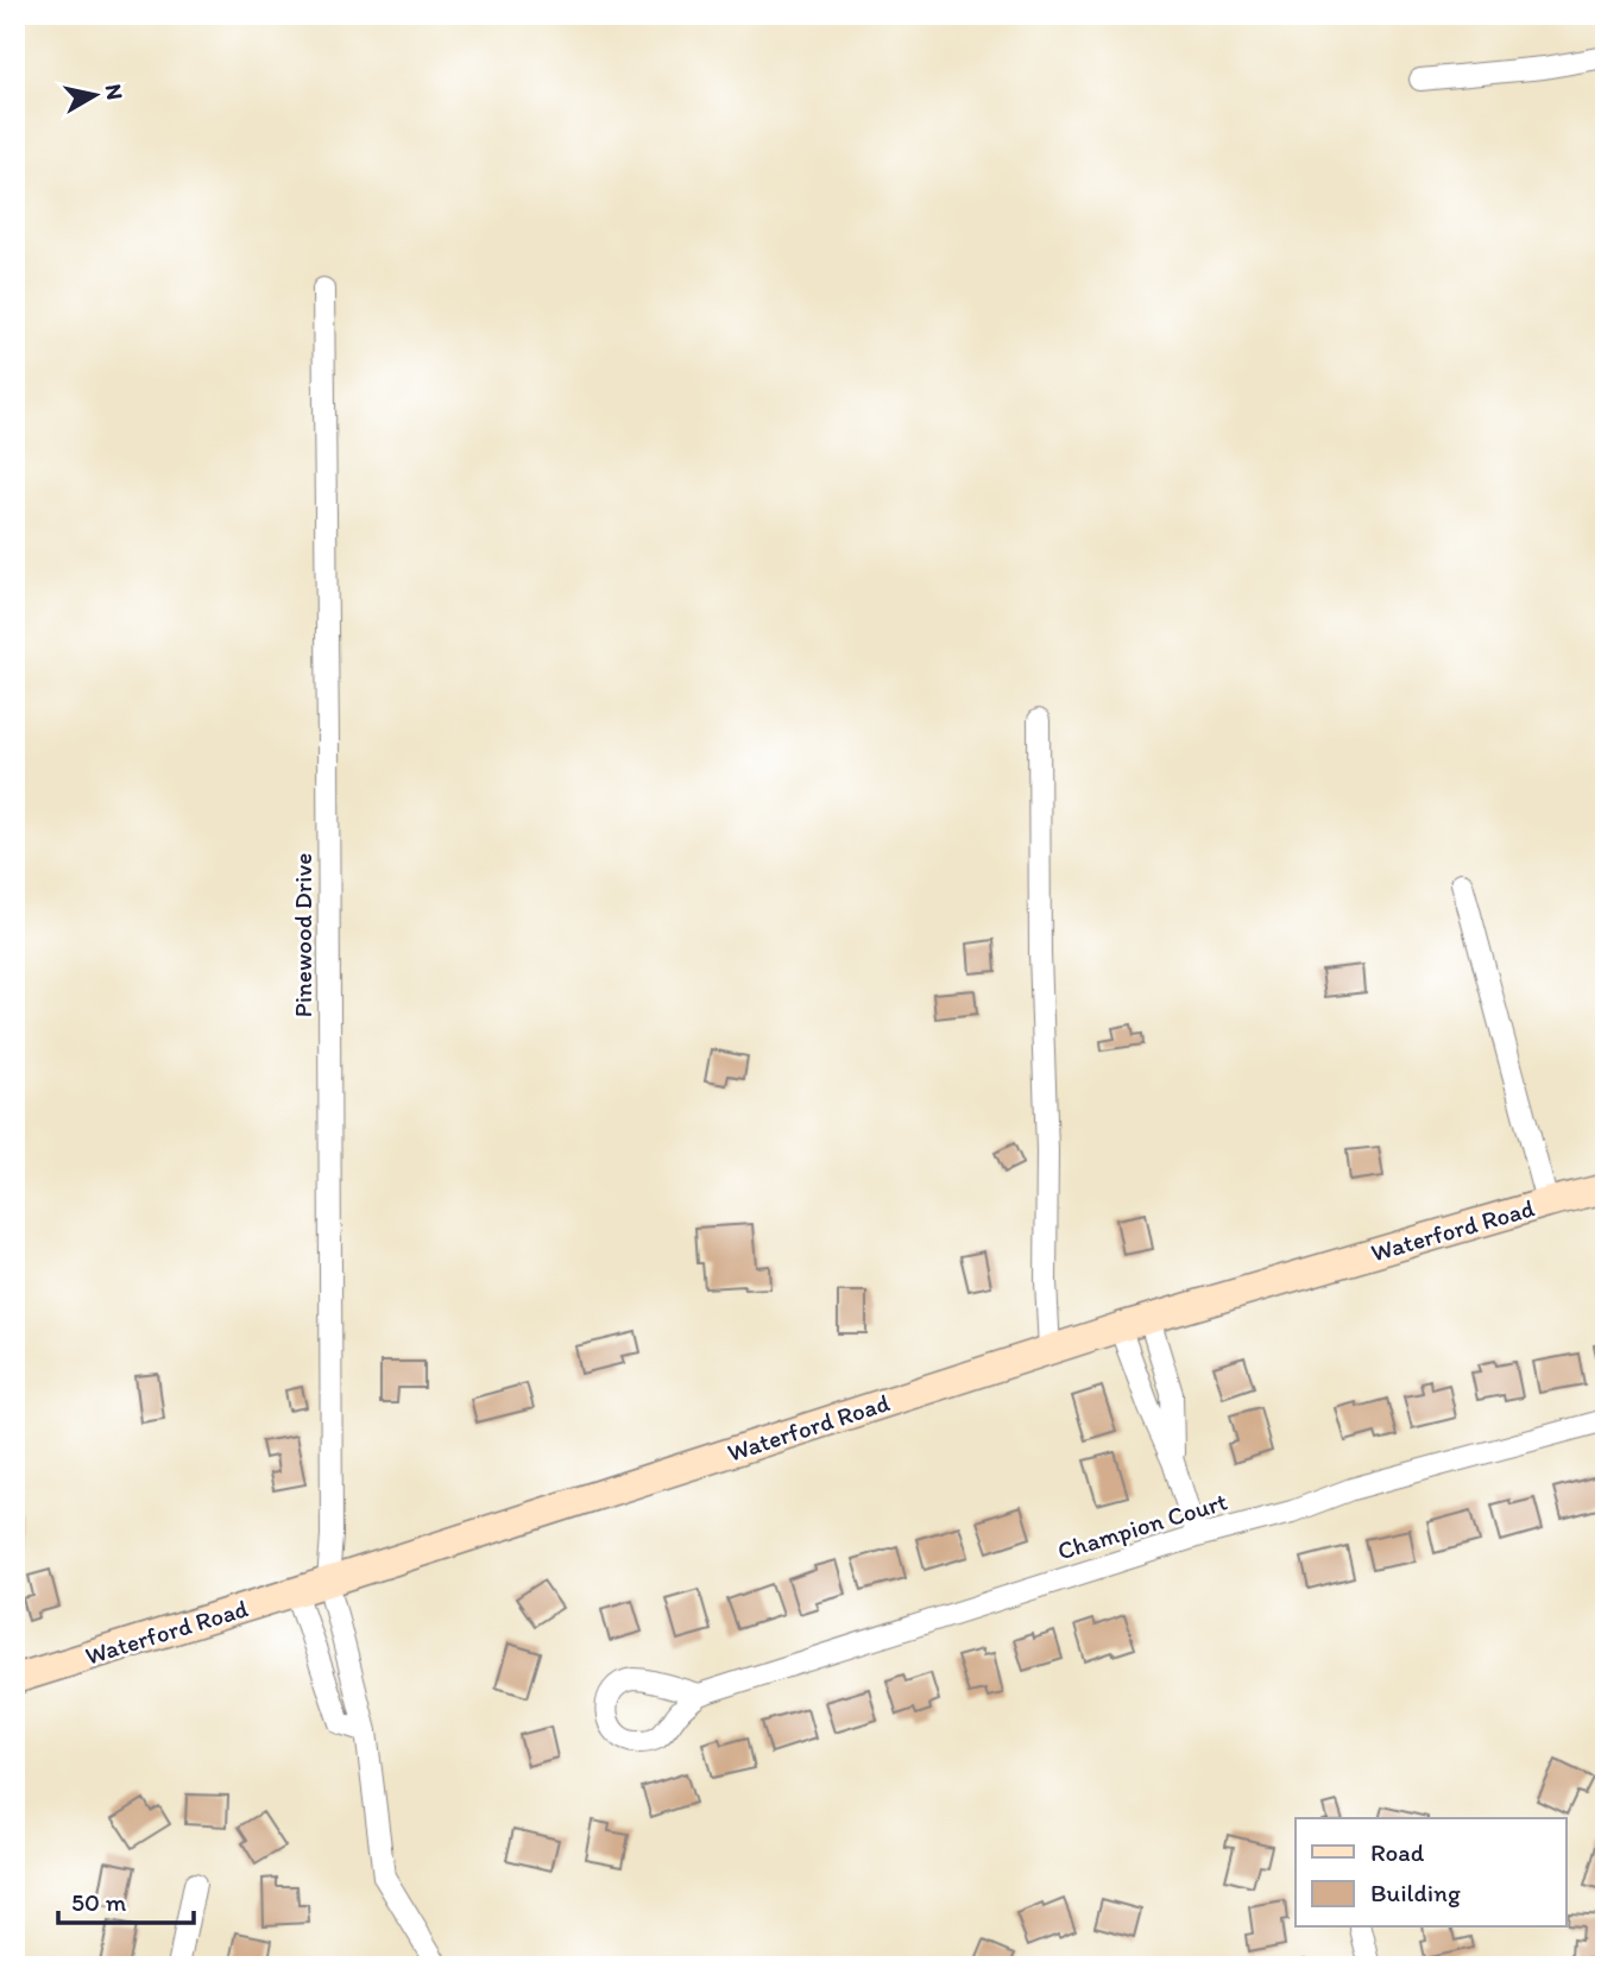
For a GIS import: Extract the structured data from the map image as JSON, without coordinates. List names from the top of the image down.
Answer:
{
  "streets": {
    "main road": ["Waterford Road"],
    "street": ["Pinewood Drive", "Champion Court"]
  },
  "crossings": [
    ["Pinewood Drive", "Waterford Road"]
  ],
  "legend": ["Road", "Building"],
  "scale_bar": "50 m",
  "north": "right"
}
